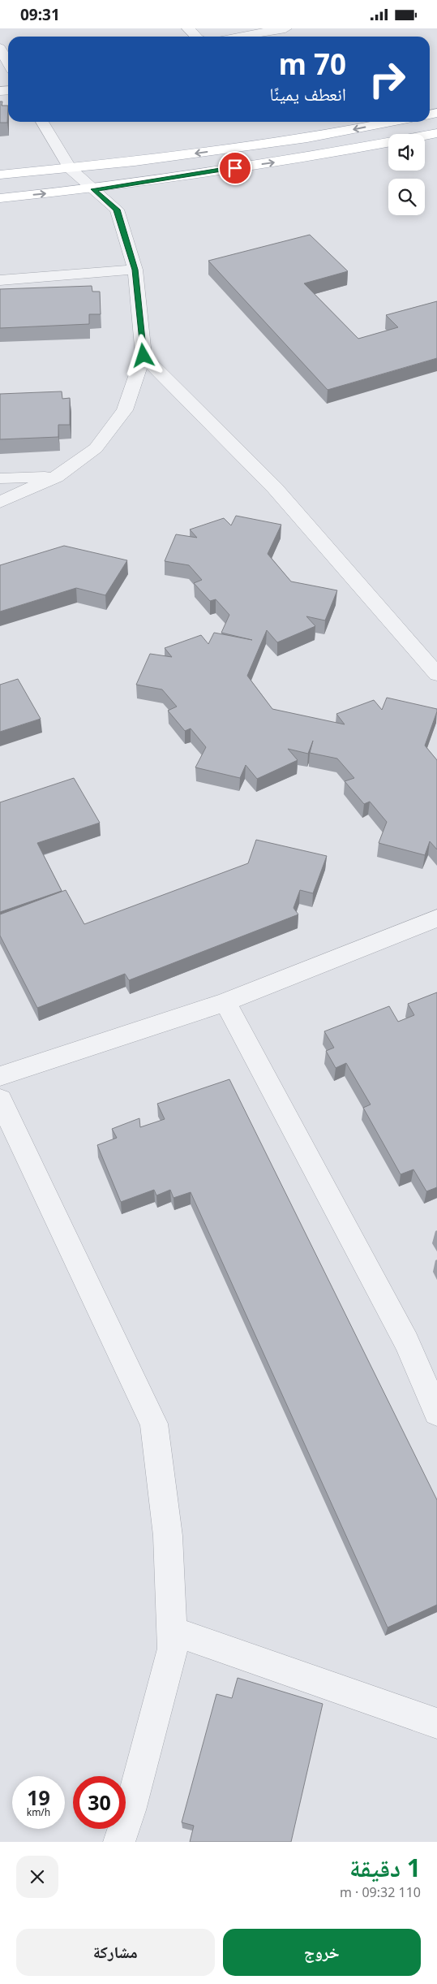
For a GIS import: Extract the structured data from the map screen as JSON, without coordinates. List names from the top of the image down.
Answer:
{
  "page": {
    "status": "09:31",
    "turn": ["70 m", "انعطف يمينًا"],
    "speed": "19 km/h",
    "limit": "30",
    "heading": ["1 دقيقة", "110 m · 09:32"],
    "buttons": ["خروج", "مشاركة"]
  }
}
